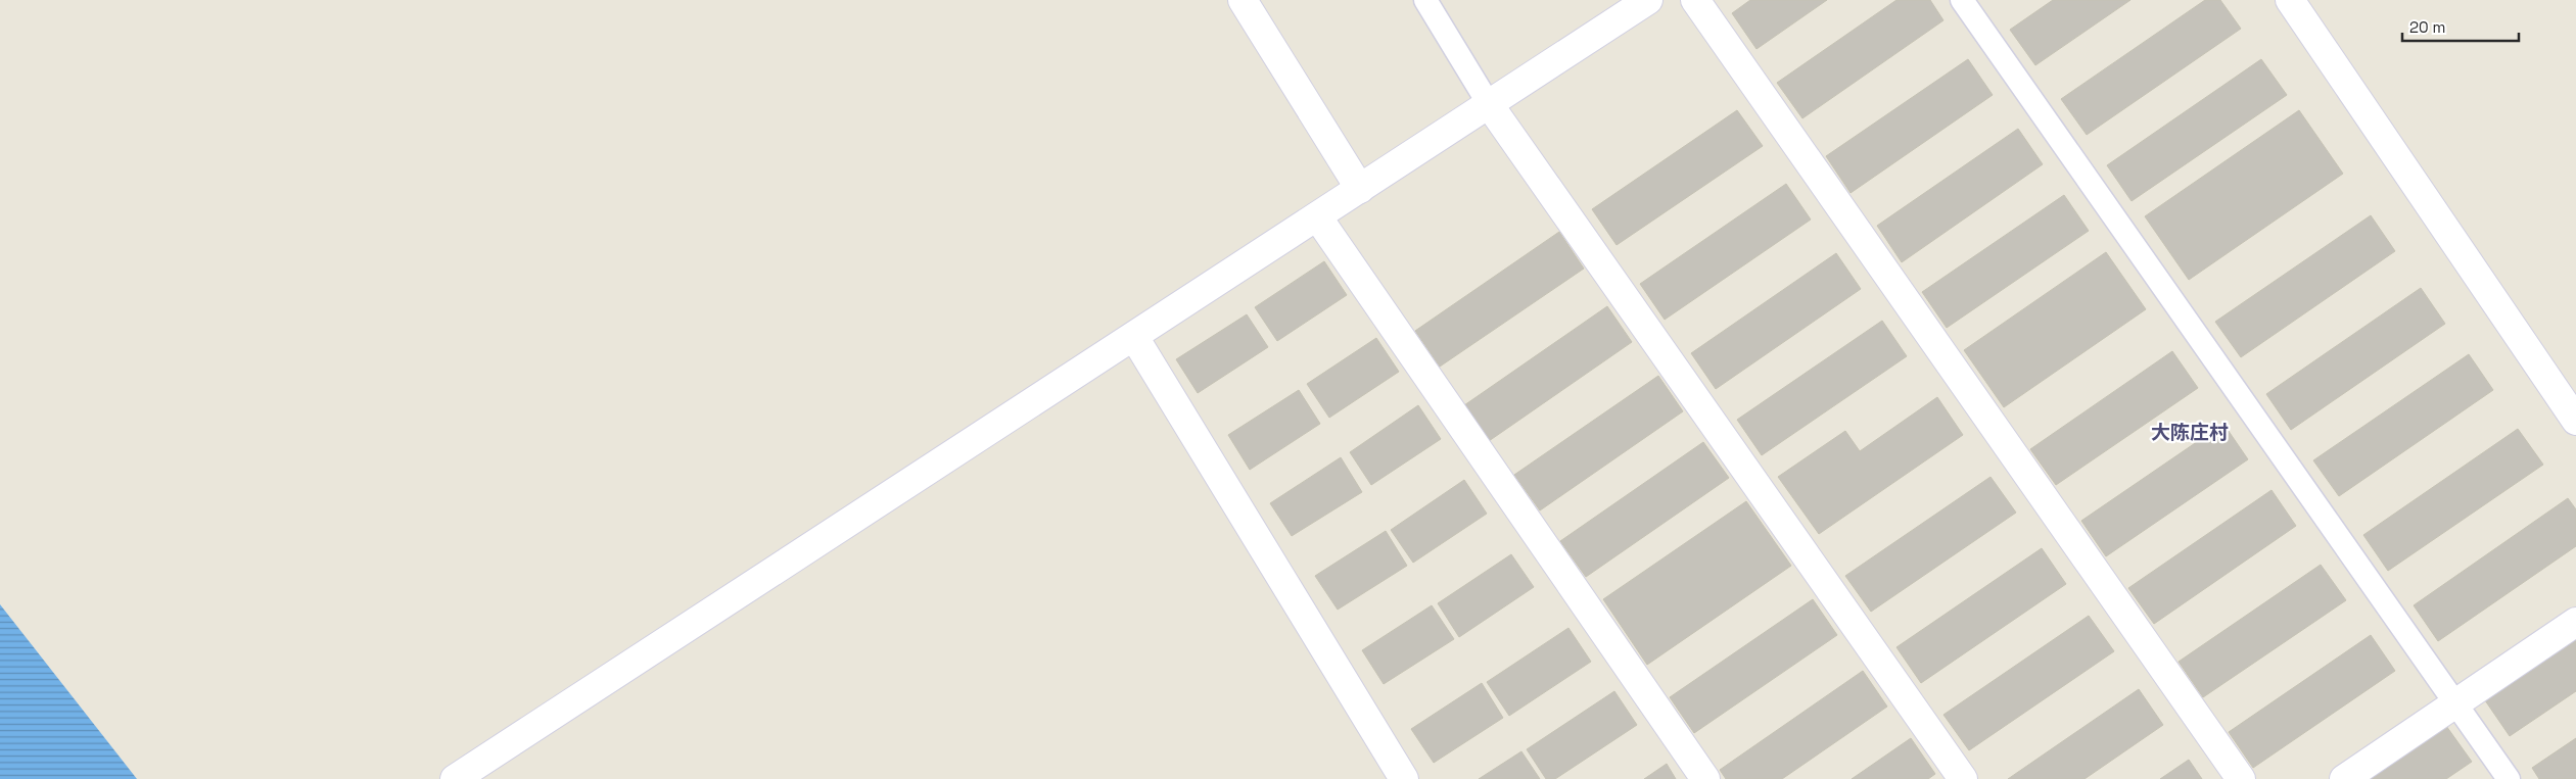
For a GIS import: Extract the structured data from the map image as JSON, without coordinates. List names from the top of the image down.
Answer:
{
  "districts": ["大陈庄村"],
  "scale_bar": "20 m"
}
